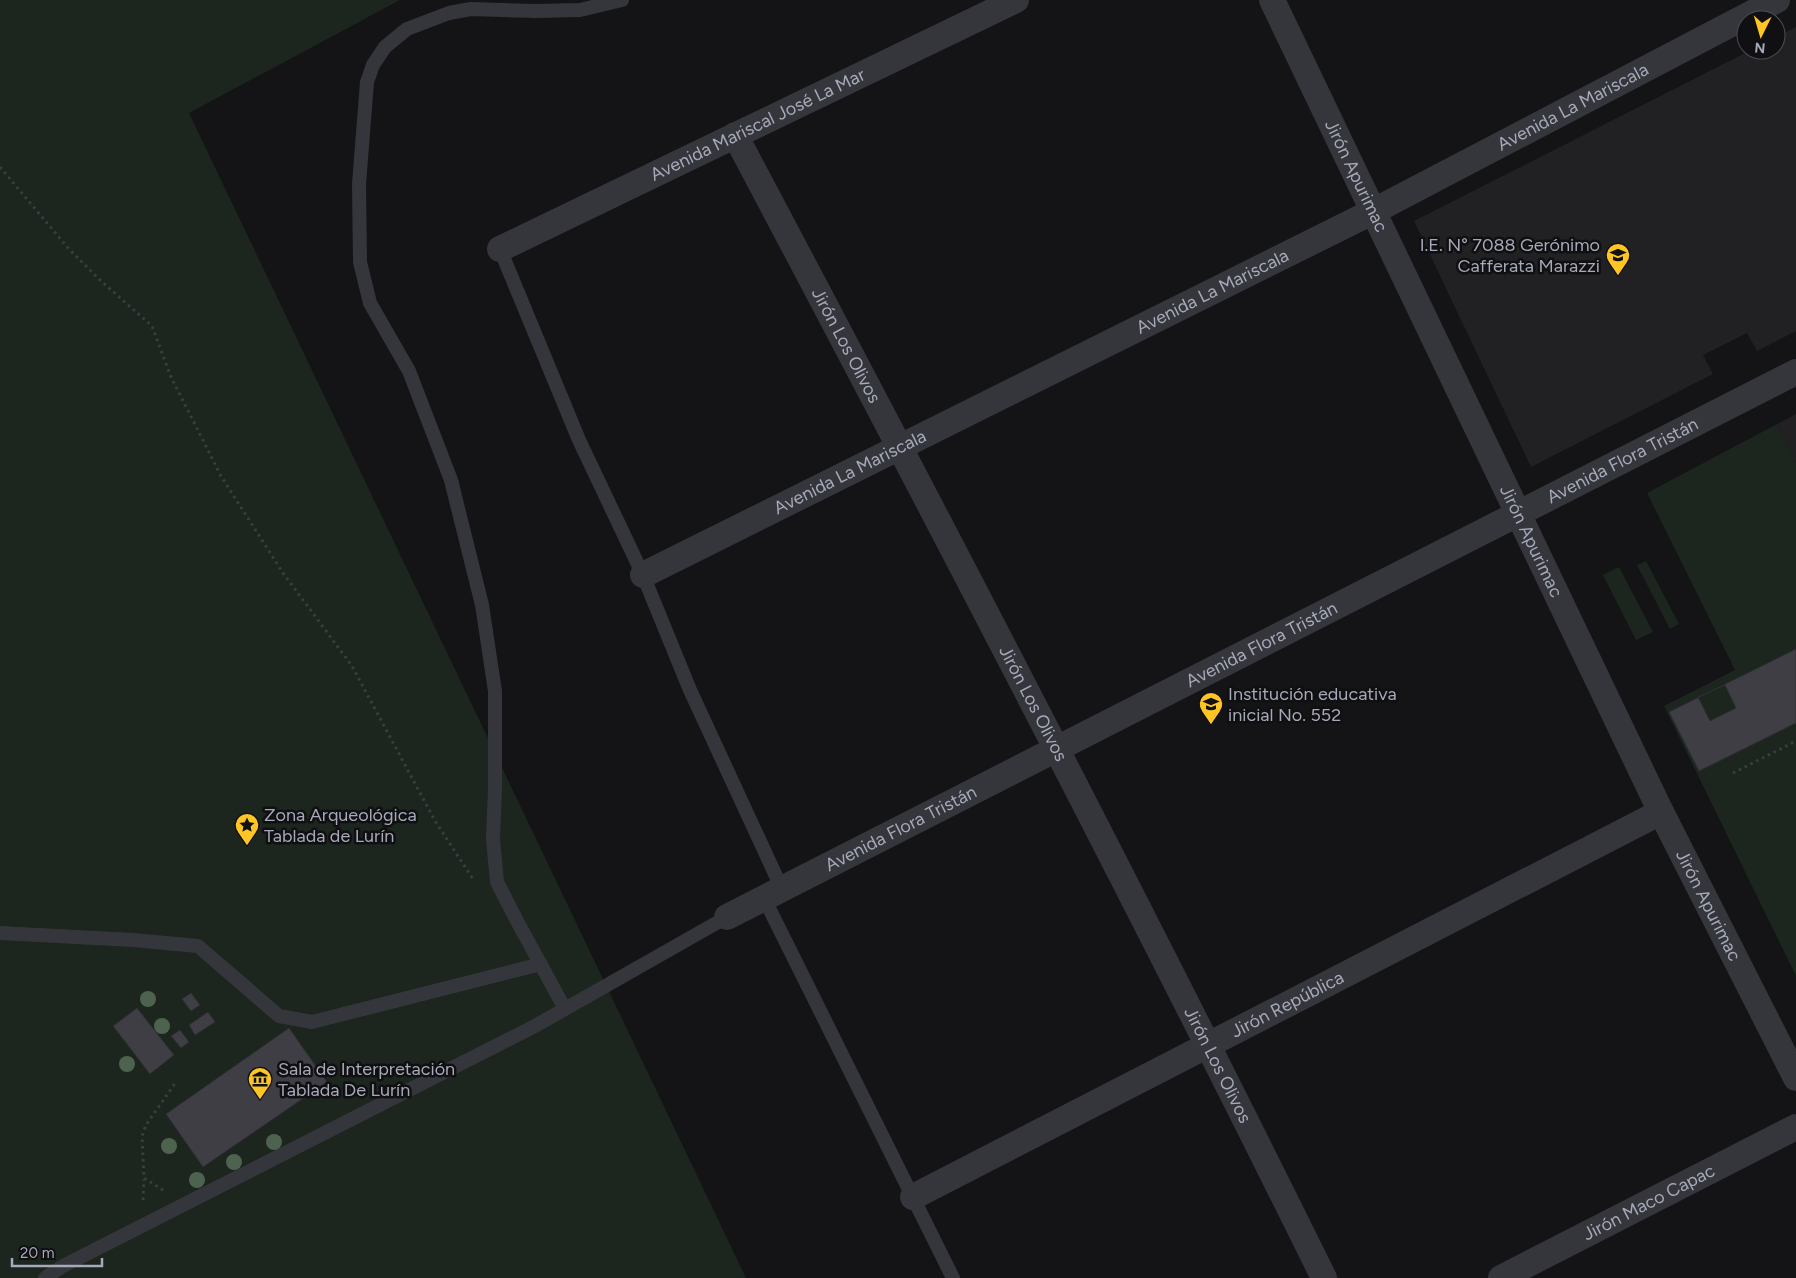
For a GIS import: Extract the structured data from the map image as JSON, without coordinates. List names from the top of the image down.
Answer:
{
  "streets": {
    "street": [
      "Avenida La Mariscala",
      "Avenida Mariscal José La Mar",
      "Jirón Apurimac",
      "Jirón Los Olivos",
      "Avenida Flora Tristán",
      "Jirón República",
      "Jirón Maco Capac"
    ]
  },
  "crossings": [
    ["Avenida La Mariscala", "Jirón Apurimac"],
    ["Avenida La Mariscala", "Jirón Los Olivos"],
    ["Avenida Mariscal José La Mar", "Jirón Los Olivos"],
    ["Jirón Apurimac", "Avenida Flora Tristán"],
    ["Jirón Apurimac", "Jirón República"],
    ["Jirón Los Olivos", "Avenida Flora Tristán"],
    ["Jirón Los Olivos", "Jirón República"]
  ],
  "places": {
    "school or university": ["I.E. N° 7088 Gerónimo Cafferata Marazzi", "Institución educativa inicial No. 552"],
    "place": ["Zona Arqueológica Tablada de Lurín"],
    "museum": ["Sala de Interpretación Tablada De Lurín"]
  },
  "scale_bar": "20 m",
  "north": "bottom"
}
